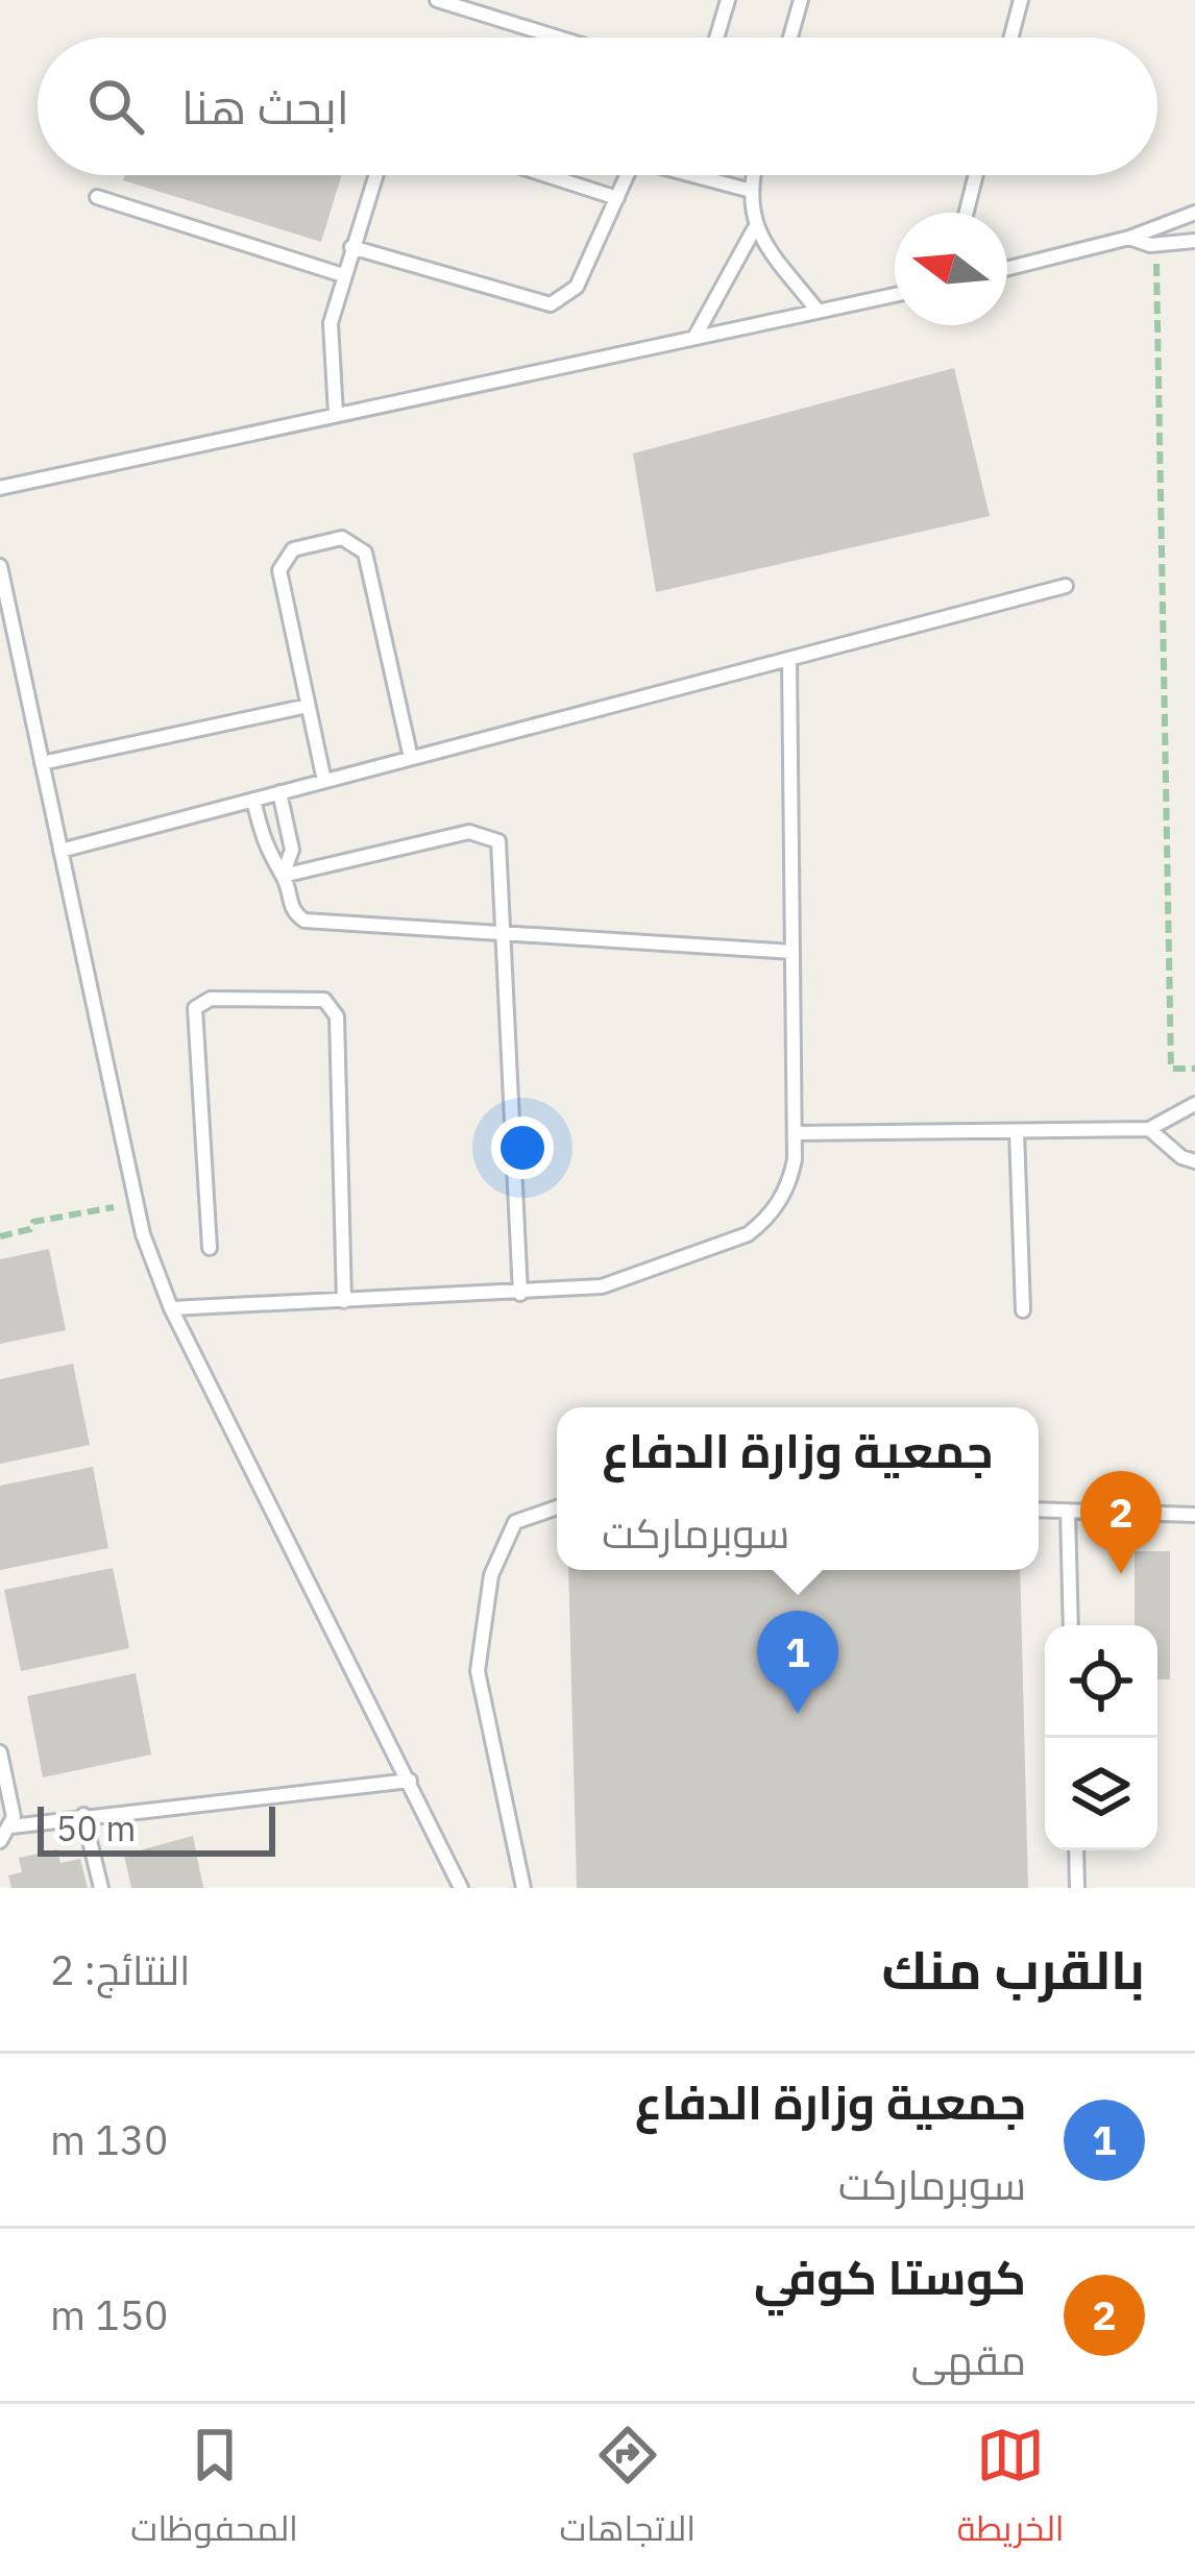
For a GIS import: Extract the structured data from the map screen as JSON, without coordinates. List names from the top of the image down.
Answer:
{
  "scale_bar": "50 m",
  "north": "left",
  "page": {
    "search": "ابحث هنا",
    "popup": ["جمعية وزارة الدفاع", "سوبرماركت"],
    "pins": ["2", "1"],
    "scale": "50 m",
    "heading": ["بالقرب منك", "النتائج: 2"],
    "list": [
      {
        "mark": "1",
        "name": "جمعية وزارة الدفاع",
        "note": "سوبرماركت",
        "value": "130 m"
      },
      {
        "mark": "2",
        "name": "كوستا كوفي",
        "note": "مقهى",
        "value": "150 m"
      }
    ],
    "nav": ["الخريطة", "الاتجاهات", "المحفوظات"]
  }
}
